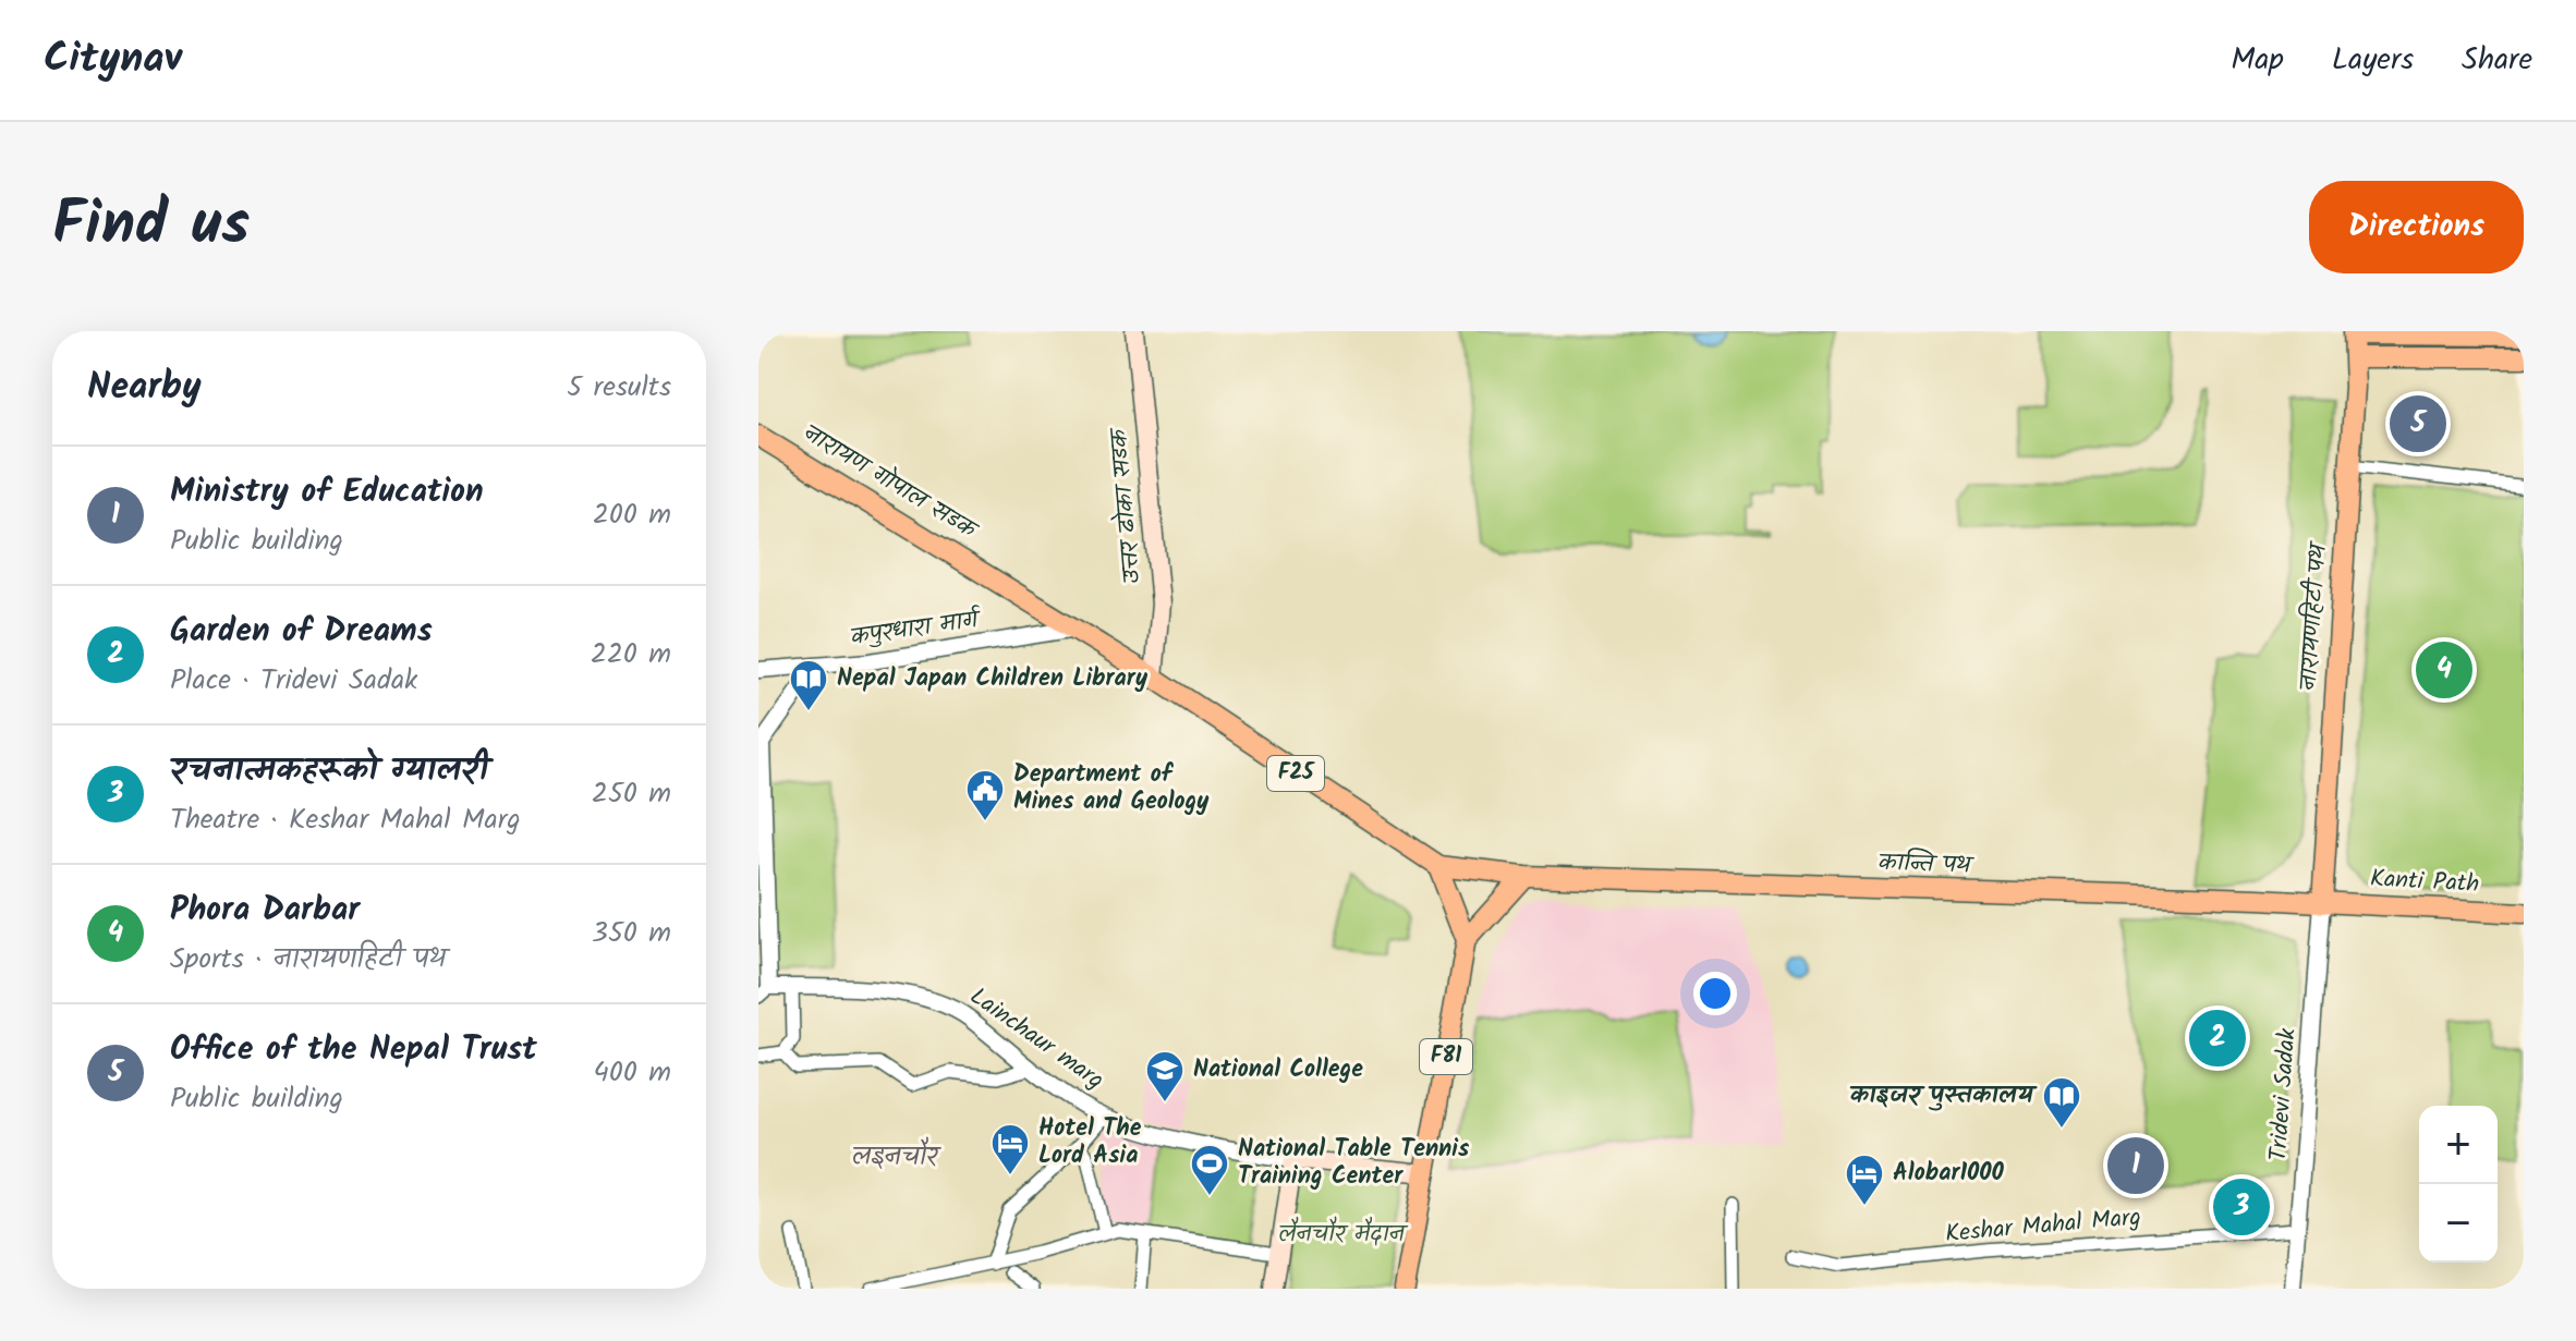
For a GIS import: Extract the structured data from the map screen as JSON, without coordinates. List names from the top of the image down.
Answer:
{
  "streets": {
    "main road": [
      "नारायण गोपाल सडक",
      "उत्तर ढोका सडक",
      "नारायणहिटी पथ",
      "F25",
      "कान्ति पथ",
      "Kanti Path",
      "F81"
    ],
    "street": [
      "कपुरधारा मार्ग",
      "Lainchaur marg",
      "Tridevi Sadak",
      "Keshar Mahal Marg"
    ]
  },
  "crossings": [
    ["नारायण गोपाल सडक", "कपुरधारा मार्ग"],
    ["नारायण गोपाल सडक", "F25"],
    ["उत्तर ढोका सडक", "F25"],
    ["नारायणहिटी पथ", "कान्ति पथ"],
    ["नारायणहिटी पथ", "Kanti Path"],
    ["नारायणहिटी पथ", "Tridevi Sadak"],
    ["कपुरधारा मार्ग", "F25"],
    ["कपुरधारा मार्ग", "Lainchaur marg"],
    ["F25", "कान्ति पथ"],
    ["कान्ति पथ", "Kanti Path"],
    ["कान्ति पथ", "Tridevi Sadak"],
    ["Kanti Path", "Tridevi Sadak"],
    ["Tridevi Sadak", "Keshar Mahal Marg"]
  ],
  "districts": ["लइनचौर"],
  "parks": ["लैनचौर मैदान"],
  "places": {
    "library": ["Nepal Japan Children Library", "काइजर पुस्तकालय"],
    "public building": ["Department of Mines and Geology"],
    "school or university": ["National College"],
    "hotel": ["Hotel The Lord Asia", "Alobar1000"],
    "sports": ["National Table Tennis Training Center"]
  },
  "page": {
    "header": "Citynav",
    "nav": ["Map", "Layers", "Share"],
    "title": "Find us",
    "buttons": "Directions",
    "heading": ["Nearby", "5 results"],
    "pins": [
      "5",
      "4",
      "2",
      "1",
      "3"
    ],
    "list": [
      {
        "mark": "1",
        "name": "Ministry of Education",
        "note": "Public building",
        "value": "200 m"
      },
      {
        "mark": "2",
        "name": "Garden of Dreams",
        "note": "Place · Tridevi Sadak",
        "value": "220 m"
      },
      {
        "mark": "3",
        "name": "रचनात्मकहरूको ग्यालरी",
        "note": "Theatre · Keshar Mahal Marg",
        "value": "250 m"
      },
      {
        "mark": "4",
        "name": "Phora Darbar",
        "note": "Sports · नारायणहिटी पथ",
        "value": "350 m"
      },
      {
        "mark": "5",
        "name": "Office of the Nepal Trust",
        "note": "Public building",
        "value": "400 m"
      }
    ],
    "map_buttons": ["+", "−"]
  }
}
